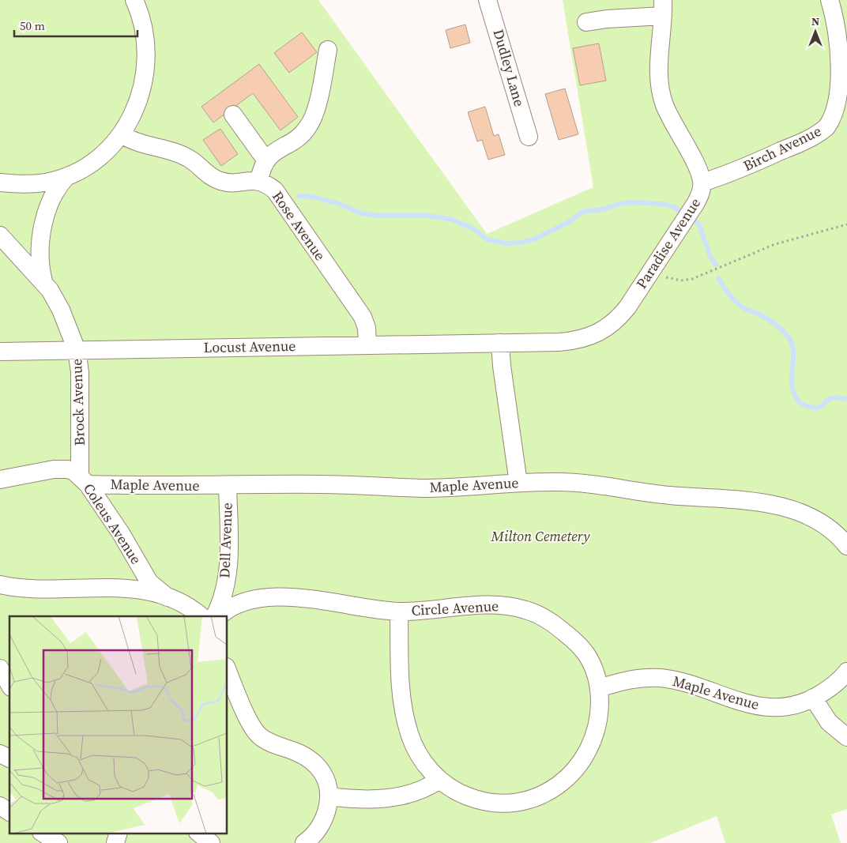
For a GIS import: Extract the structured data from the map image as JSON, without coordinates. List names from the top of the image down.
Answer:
{
  "streets": {
    "street": [
      "Dudley Lane",
      "Birch Avenue",
      "Rose Avenue",
      "Paradise Avenue",
      "Locust Avenue",
      "Brock Avenue",
      "Maple Avenue",
      "Coleus Avenue",
      "Dell Avenue",
      "Circle Avenue"
    ]
  },
  "crossings": [
    ["Birch Avenue", "Paradise Avenue"],
    ["Rose Avenue", "Locust Avenue"],
    ["Paradise Avenue", "Locust Avenue"],
    ["Locust Avenue", "Brock Avenue"],
    ["Brock Avenue", "Maple Avenue"],
    ["Brock Avenue", "Coleus Avenue"],
    ["Maple Avenue", "Coleus Avenue"],
    ["Maple Avenue", "Dell Avenue"],
    ["Maple Avenue", "Circle Avenue"]
  ],
  "parks": ["Milton Cemetery"],
  "scale_bar": "50 m",
  "north": "top"
}
